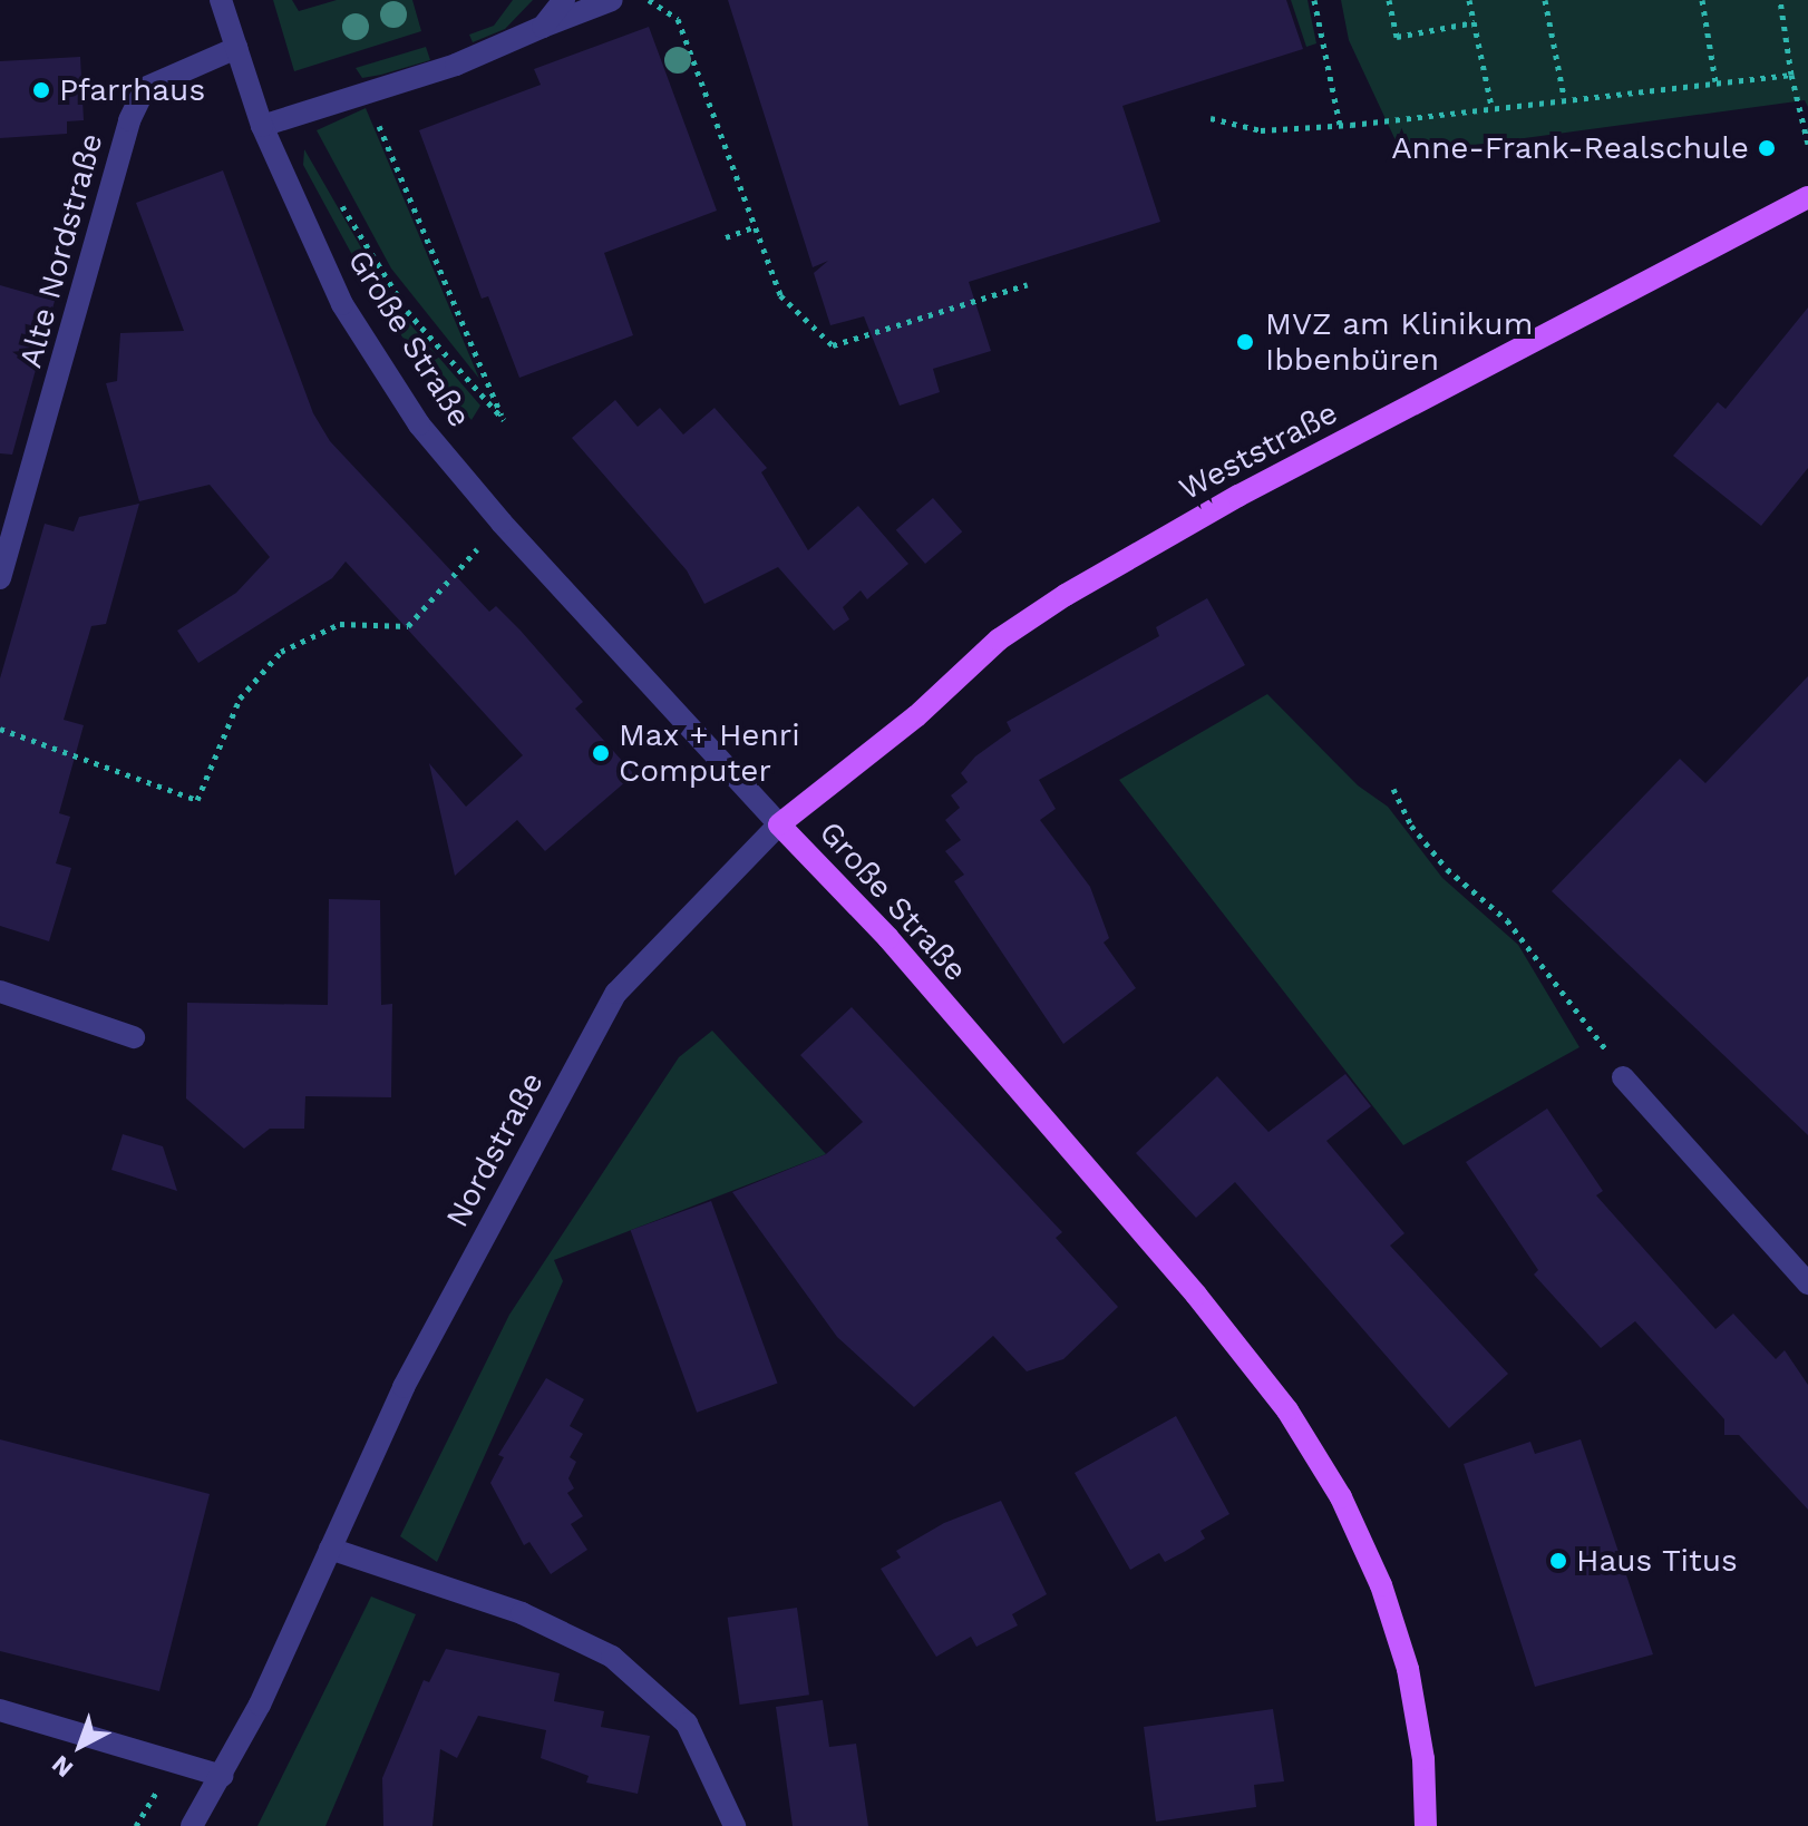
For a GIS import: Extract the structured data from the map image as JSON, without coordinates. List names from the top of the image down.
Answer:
{
  "streets": {
    "main road": ["Große Straße", "Weststraße"],
    "street": ["Alte Nordstraße", "Nordstraße"]
  },
  "crossings": [
    ["Alte Nordstraße", "Große Straße"],
    ["Große Straße", "Weststraße"],
    ["Große Straße", "Nordstraße"],
    ["Weststraße", "Nordstraße"]
  ],
  "places": [
    "Pfarrhaus",
    "Anne-Frank-Realschule",
    "MVZ am Klinikum Ibbenbüren",
    "Max + Henri Computer",
    "Haus Titus"
  ],
  "north": "bottom left"
}
